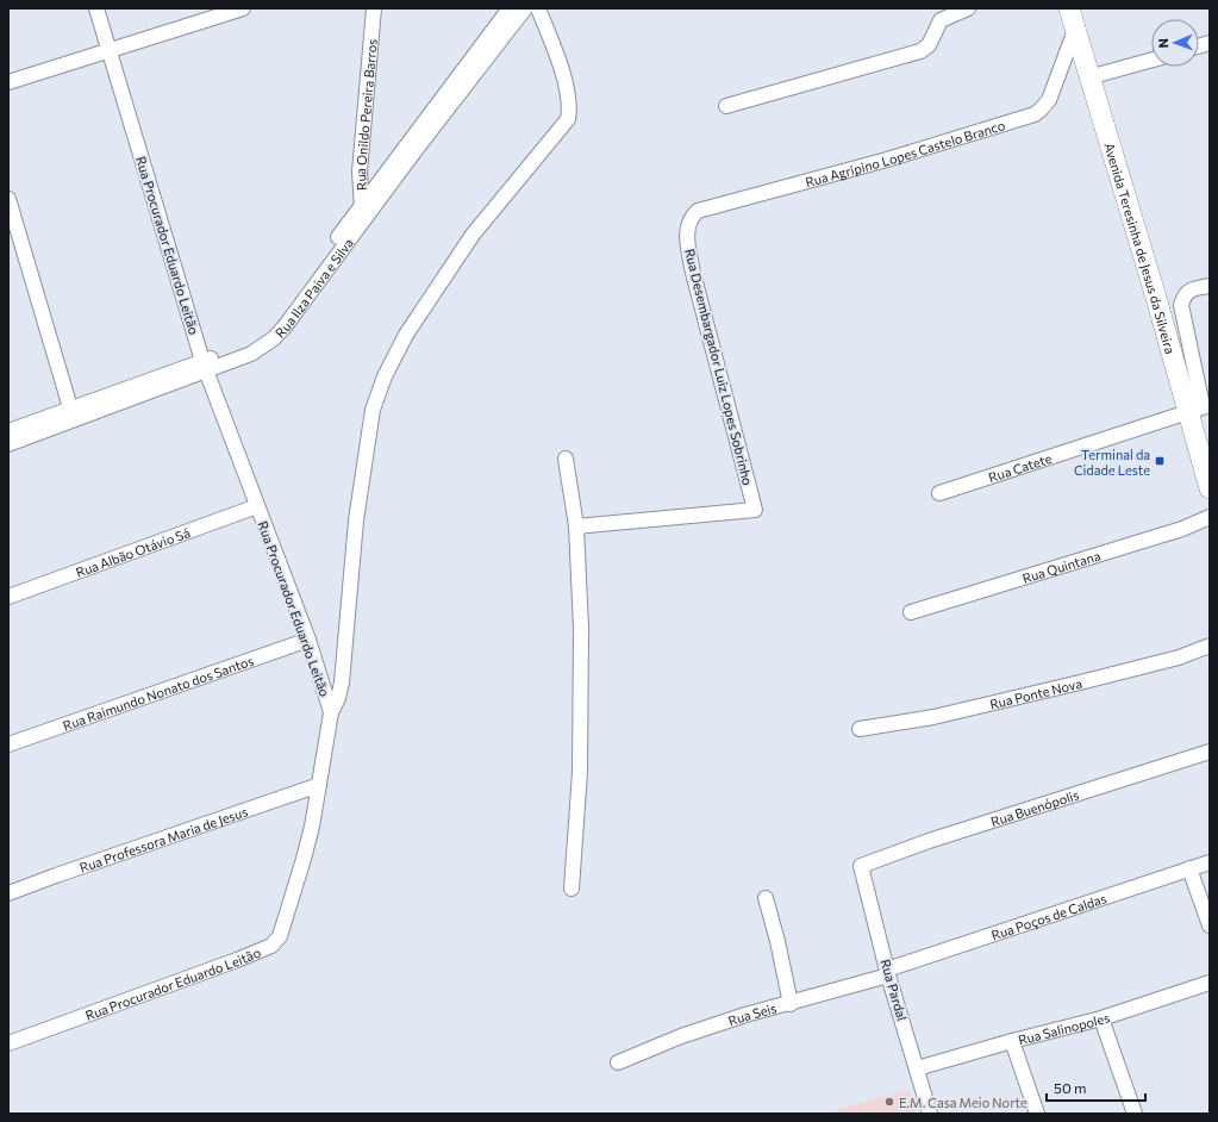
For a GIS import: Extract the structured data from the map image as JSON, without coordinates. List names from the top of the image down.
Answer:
{
  "streets": {
    "street": [
      "Rua Onildo Pereira Barros",
      "Rua Agripino Lopes Castelo Branco",
      "Rua Procurador Eduardo Leitão",
      "Avenida Teresinha de Jesus da Silveira",
      "Rua Ilza Paiva e Silva",
      "Rua Desembargador Luiz Lopes Sobrinho",
      "Rua Catete",
      "Rua Albão Otávio Sá",
      "Rua Quintana",
      "Rua Raimundo Nonato dos Santos",
      "Rua Ponte Nova",
      "Rua Buenópolis",
      "Rua Professora Maria de Jesus",
      "Rua Poços de Caldas",
      "Rua Pardal",
      "Rua Seis",
      "Rua Salinopoles"
    ]
  },
  "crossings": [
    ["Rua Onildo Pereira Barros", "Rua Ilza Paiva e Silva"],
    ["Rua Agripino Lopes Castelo Branco", "Avenida Teresinha de Jesus da Silveira"],
    ["Rua Agripino Lopes Castelo Branco", "Rua Desembargador Luiz Lopes Sobrinho"],
    ["Rua Procurador Eduardo Leitão", "Rua Ilza Paiva e Silva"],
    ["Rua Procurador Eduardo Leitão", "Rua Albão Otávio Sá"],
    ["Rua Procurador Eduardo Leitão", "Rua Raimundo Nonato dos Santos"],
    ["Rua Procurador Eduardo Leitão", "Rua Professora Maria de Jesus"],
    ["Avenida Teresinha de Jesus da Silveira", "Rua Catete"],
    ["Rua Buenópolis", "Rua Pardal"],
    ["Rua Poços de Caldas", "Rua Pardal"],
    ["Rua Poços de Caldas", "Rua Seis"],
    ["Rua Pardal", "Rua Seis"],
    ["Rua Pardal", "Rua Salinopoles"]
  ],
  "places": {
    "transit": ["Terminal da Cidade Leste"],
    "other": ["E.M. Casa Meio Norte"]
  },
  "scale_bar": "50 m",
  "north": "left"
}
